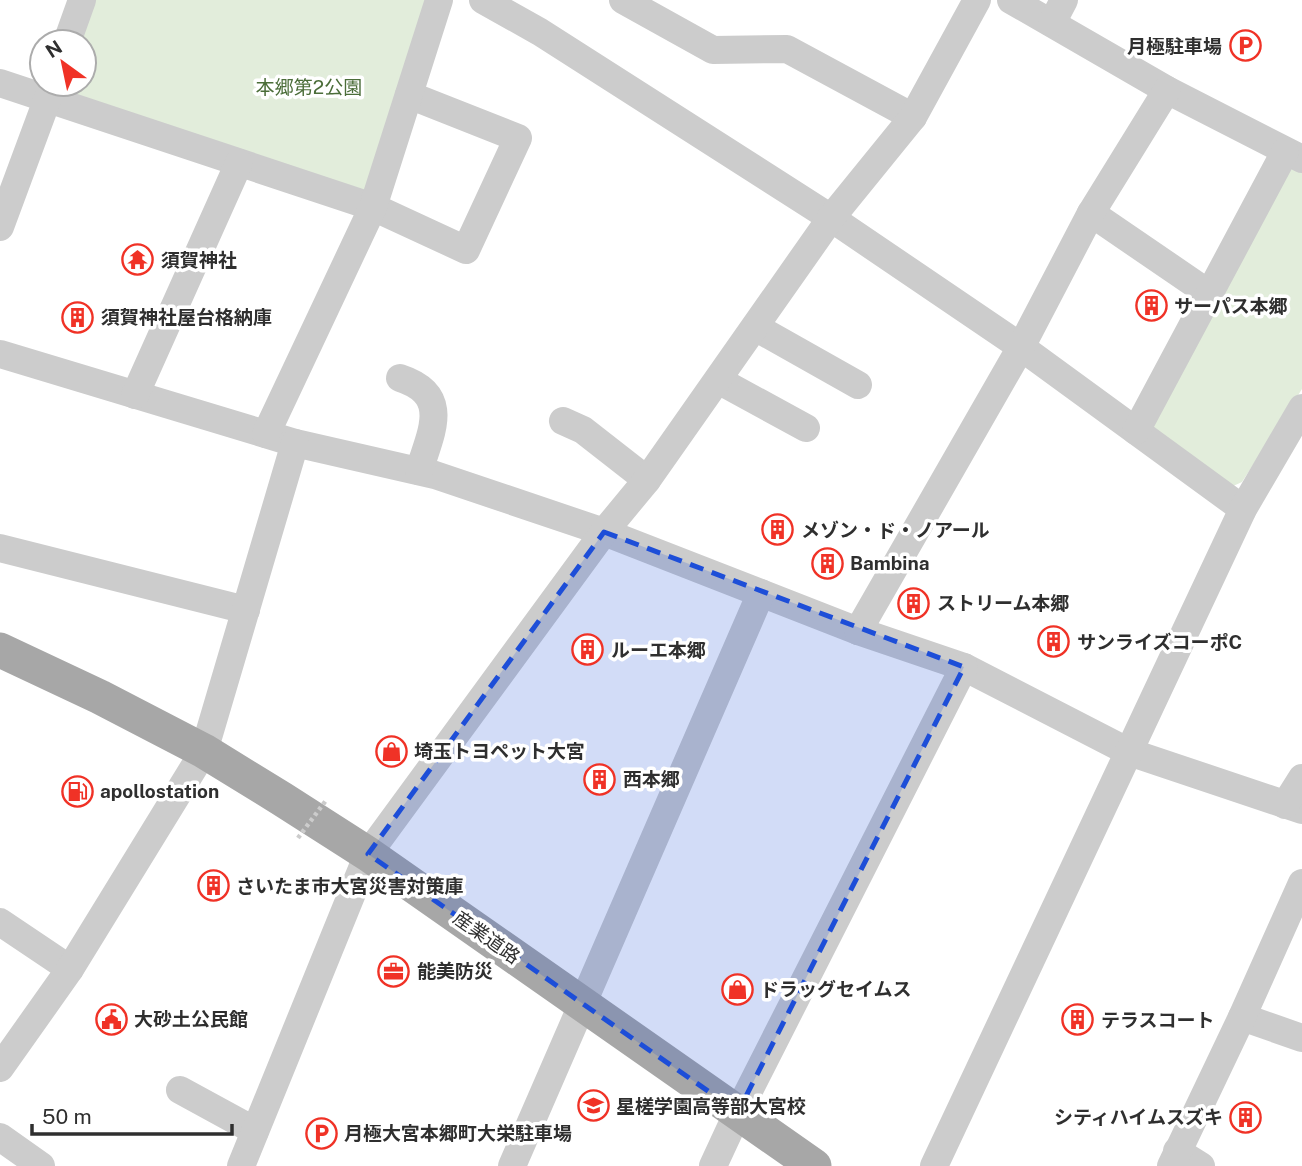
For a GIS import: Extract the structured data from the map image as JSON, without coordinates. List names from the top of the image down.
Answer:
{
  "streets": {
    "main road": ["産業道路"]
  },
  "parks": ["本郷第2公園"],
  "places": {
    "parking": ["月極駐車場", "月極大宮本郷町大栄駐車場"],
    "temple": ["須賀神社"],
    "building": [
      "サーパス本郷",
      "須賀神社屋台格納庫",
      "メゾン・ド・ノアール",
      "Bambina",
      "ストリーム本郷",
      "サンライズコーポC",
      "ルーエ本郷",
      "西本郷",
      "さいたま市大宮災害対策庫",
      "テラスコート",
      "シティハイムスズキ"
    ],
    "shop": ["埼玉トヨペット大宮", "ドラッグセイムス"],
    "fuel station": ["apollostation"],
    "office": ["能美防災"],
    "public building": ["大砂土公民館"],
    "school or university": ["星槎学園高等部大宮校"]
  },
  "scale_bar": "50 m",
  "north": "top left"
}
